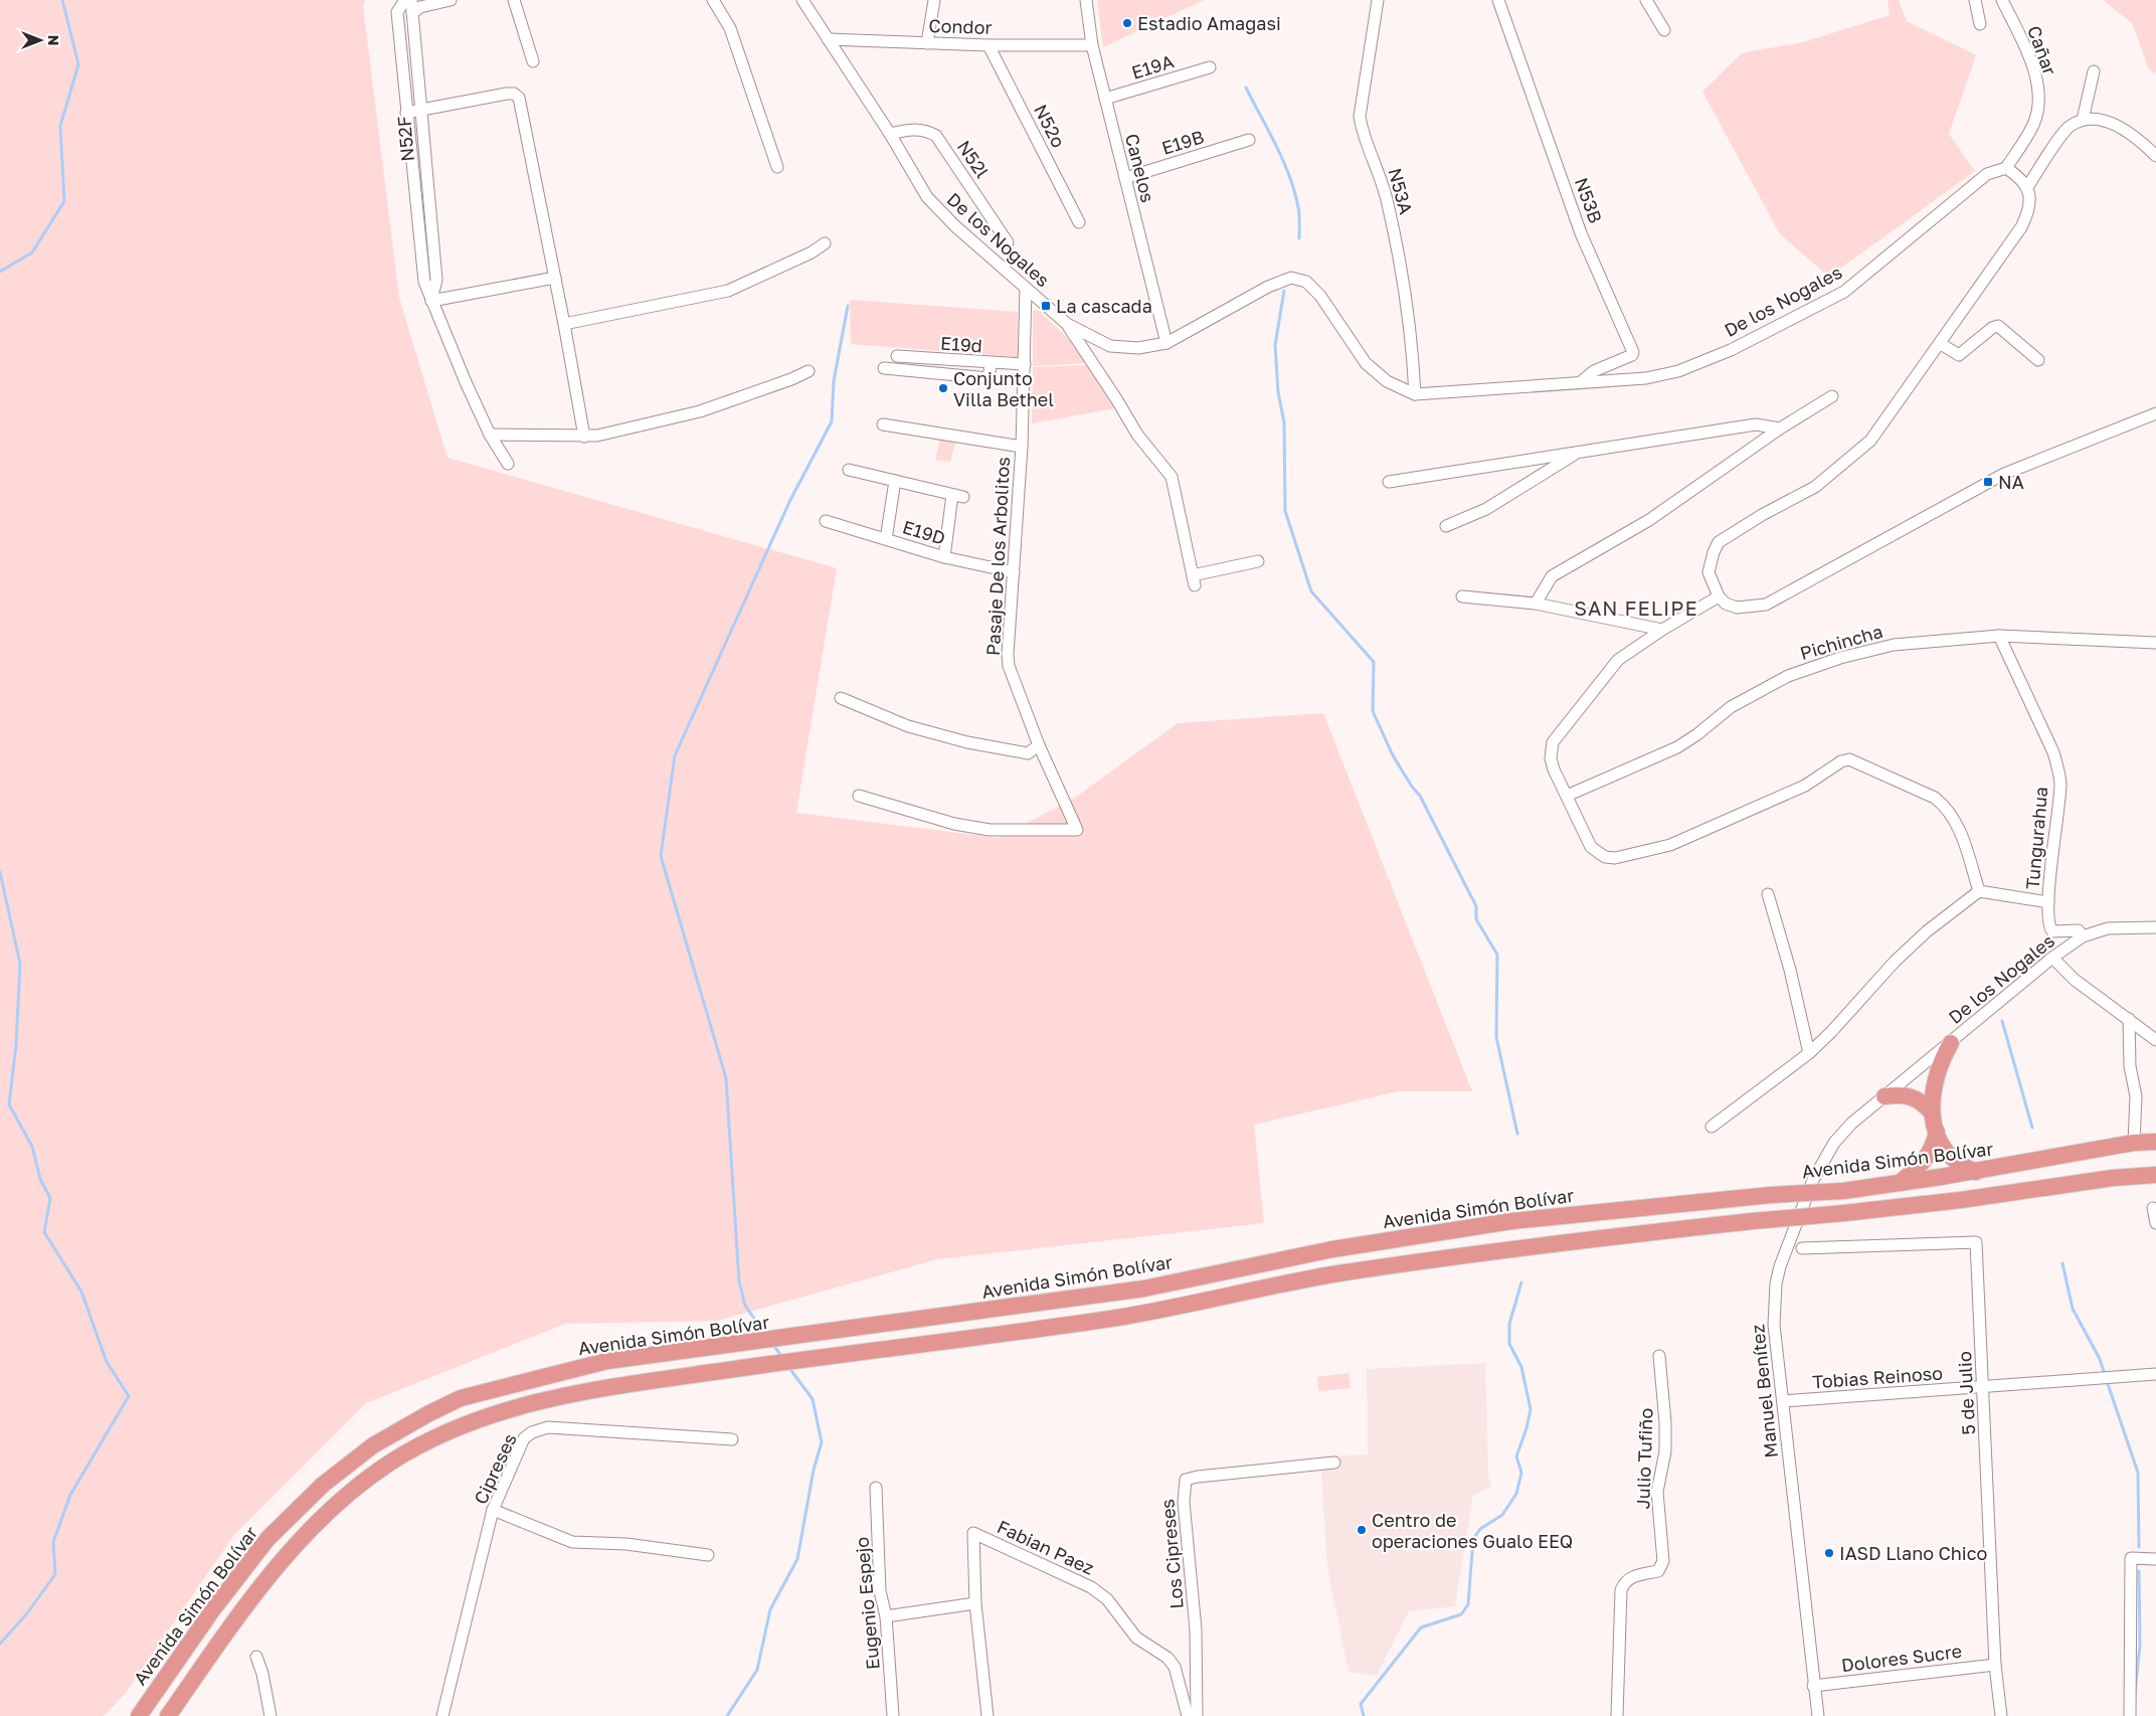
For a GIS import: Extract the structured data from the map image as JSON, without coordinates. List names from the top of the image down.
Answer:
{
  "streets": {
    "highway": ["Avenida Simón Bolívar"],
    "street": [
      "Condor",
      "Cañar",
      "E19A",
      "N52o",
      "N52F",
      "E19B",
      "N52l",
      "Canelos",
      "N53A",
      "N53B",
      "De los Nogales",
      "E19d",
      "E19D",
      "Pasaje De los Arbolitos",
      "Pichincha",
      "Tungurahua",
      "Tobias Reinoso",
      "Manuel Benítez",
      "5 de Julio",
      "Julio Tufiño",
      "Cipreses",
      "Fabian Paez",
      "Los Cipreses",
      "Eugenio Espejo",
      "Dolores Sucre"
    ]
  },
  "crossings": [
    ["Condor", "N52o"],
    ["Condor", "Canelos"],
    ["Condor", "De los Nogales"],
    ["Cañar", "De los Nogales"],
    ["E19A", "Canelos"],
    ["E19B", "Canelos"],
    ["N52l", "De los Nogales"],
    ["Canelos", "De los Nogales"],
    ["N53A", "De los Nogales"],
    ["N53B", "De los Nogales"],
    ["De los Nogales", "Pasaje De los Arbolitos"],
    ["De los Nogales", "Tungurahua"],
    ["De los Nogales", "Manuel Benítez"],
    ["E19d", "Pasaje De los Arbolitos"],
    ["E19D", "Pasaje De los Arbolitos"],
    ["Pichincha", "Tungurahua"],
    ["Tobias Reinoso", "Manuel Benítez"],
    ["Tobias Reinoso", "5 de Julio"],
    ["Manuel Benítez", "Dolores Sucre"],
    ["5 de Julio", "Dolores Sucre"]
  ],
  "districts": ["SAN FELIPE"],
  "places": {
    "other": [
      "Estadio Amagasi",
      "Conjunto Villa Bethel",
      "Centro de operaciones Gualo EEQ",
      "IASD Llano Chico"
    ],
    "transit": ["La cascada", "NA"]
  },
  "north": "right"
}
